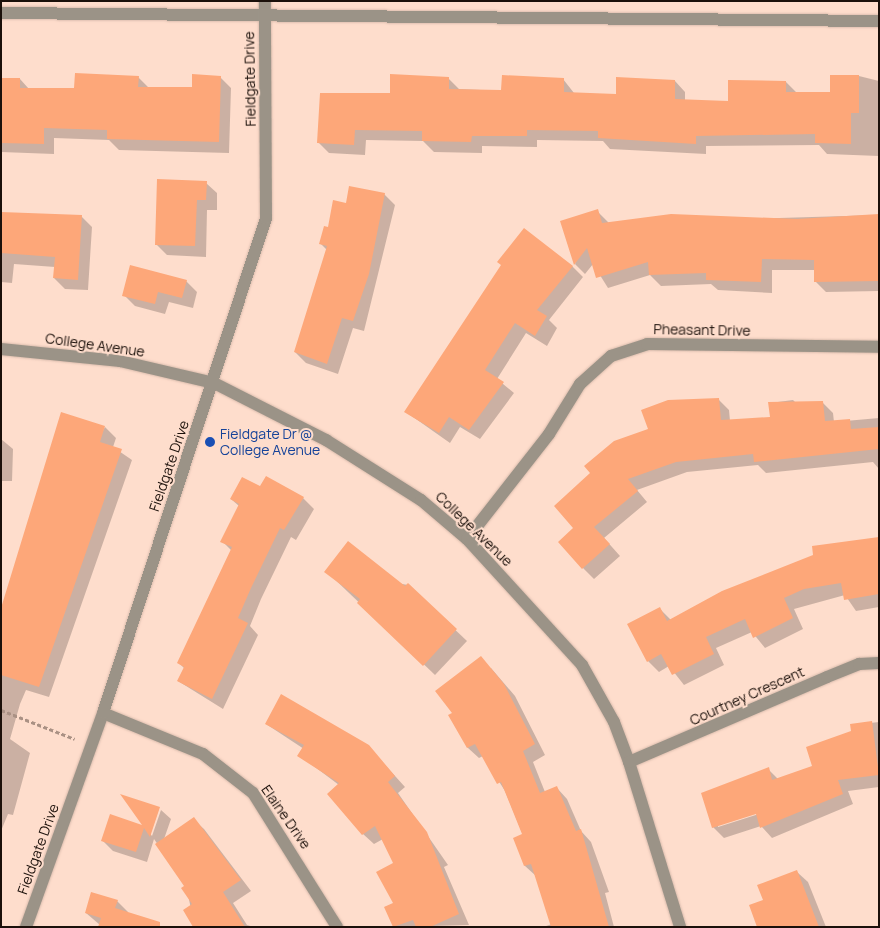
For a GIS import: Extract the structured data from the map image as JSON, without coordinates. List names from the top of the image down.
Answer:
{
  "streets": {
    "street": [
      "Fieldgate Drive",
      "Pheasant Drive",
      "College Avenue",
      "Courtney Crescent",
      "Elaine Drive"
    ]
  },
  "crossings": [
    ["Fieldgate Drive", "College Avenue"],
    ["Fieldgate Drive", "Elaine Drive"],
    ["Pheasant Drive", "College Avenue"],
    ["College Avenue", "Courtney Crescent"]
  ],
  "places": ["Fieldgate Dr @ College Avenue"]
}
